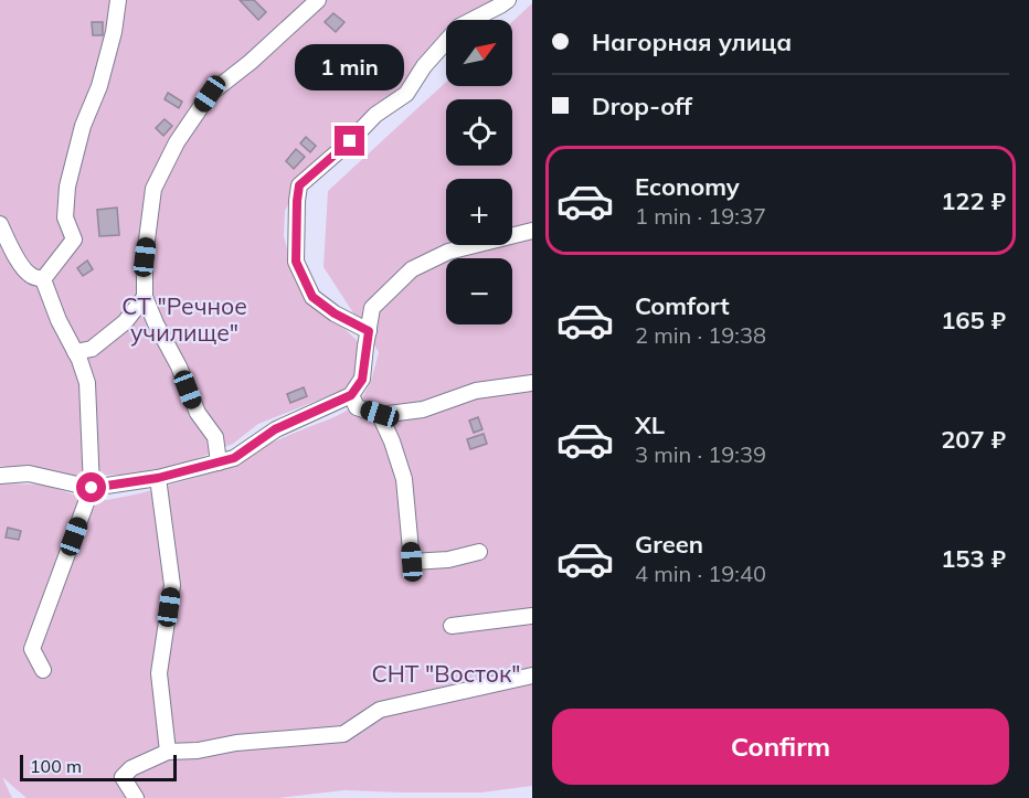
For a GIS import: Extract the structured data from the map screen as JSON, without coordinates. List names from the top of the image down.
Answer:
{
  "parks": ["СТ \"Речное училище\"", "СНТ \"Восток\""],
  "scale_bar": "100 m",
  "north": "top right",
  "page": {
    "banner": ["Нагорная улица", "Drop-off"],
    "map_buttons": ["+", "−"],
    "bubble": "1 min",
    "list": [
      {
        "name": "Economy",
        "note": "1 min · 19:37",
        "value": "122 ₽"
      },
      {
        "name": "Comfort",
        "note": "2 min · 19:38",
        "value": "165 ₽"
      },
      {
        "name": "XL",
        "note": "3 min · 19:39",
        "value": "207 ₽"
      },
      {
        "name": "Green",
        "note": "4 min · 19:40",
        "value": "153 ₽"
      }
    ],
    "buttons": "Confirm",
    "scale": "100 m"
  }
}
